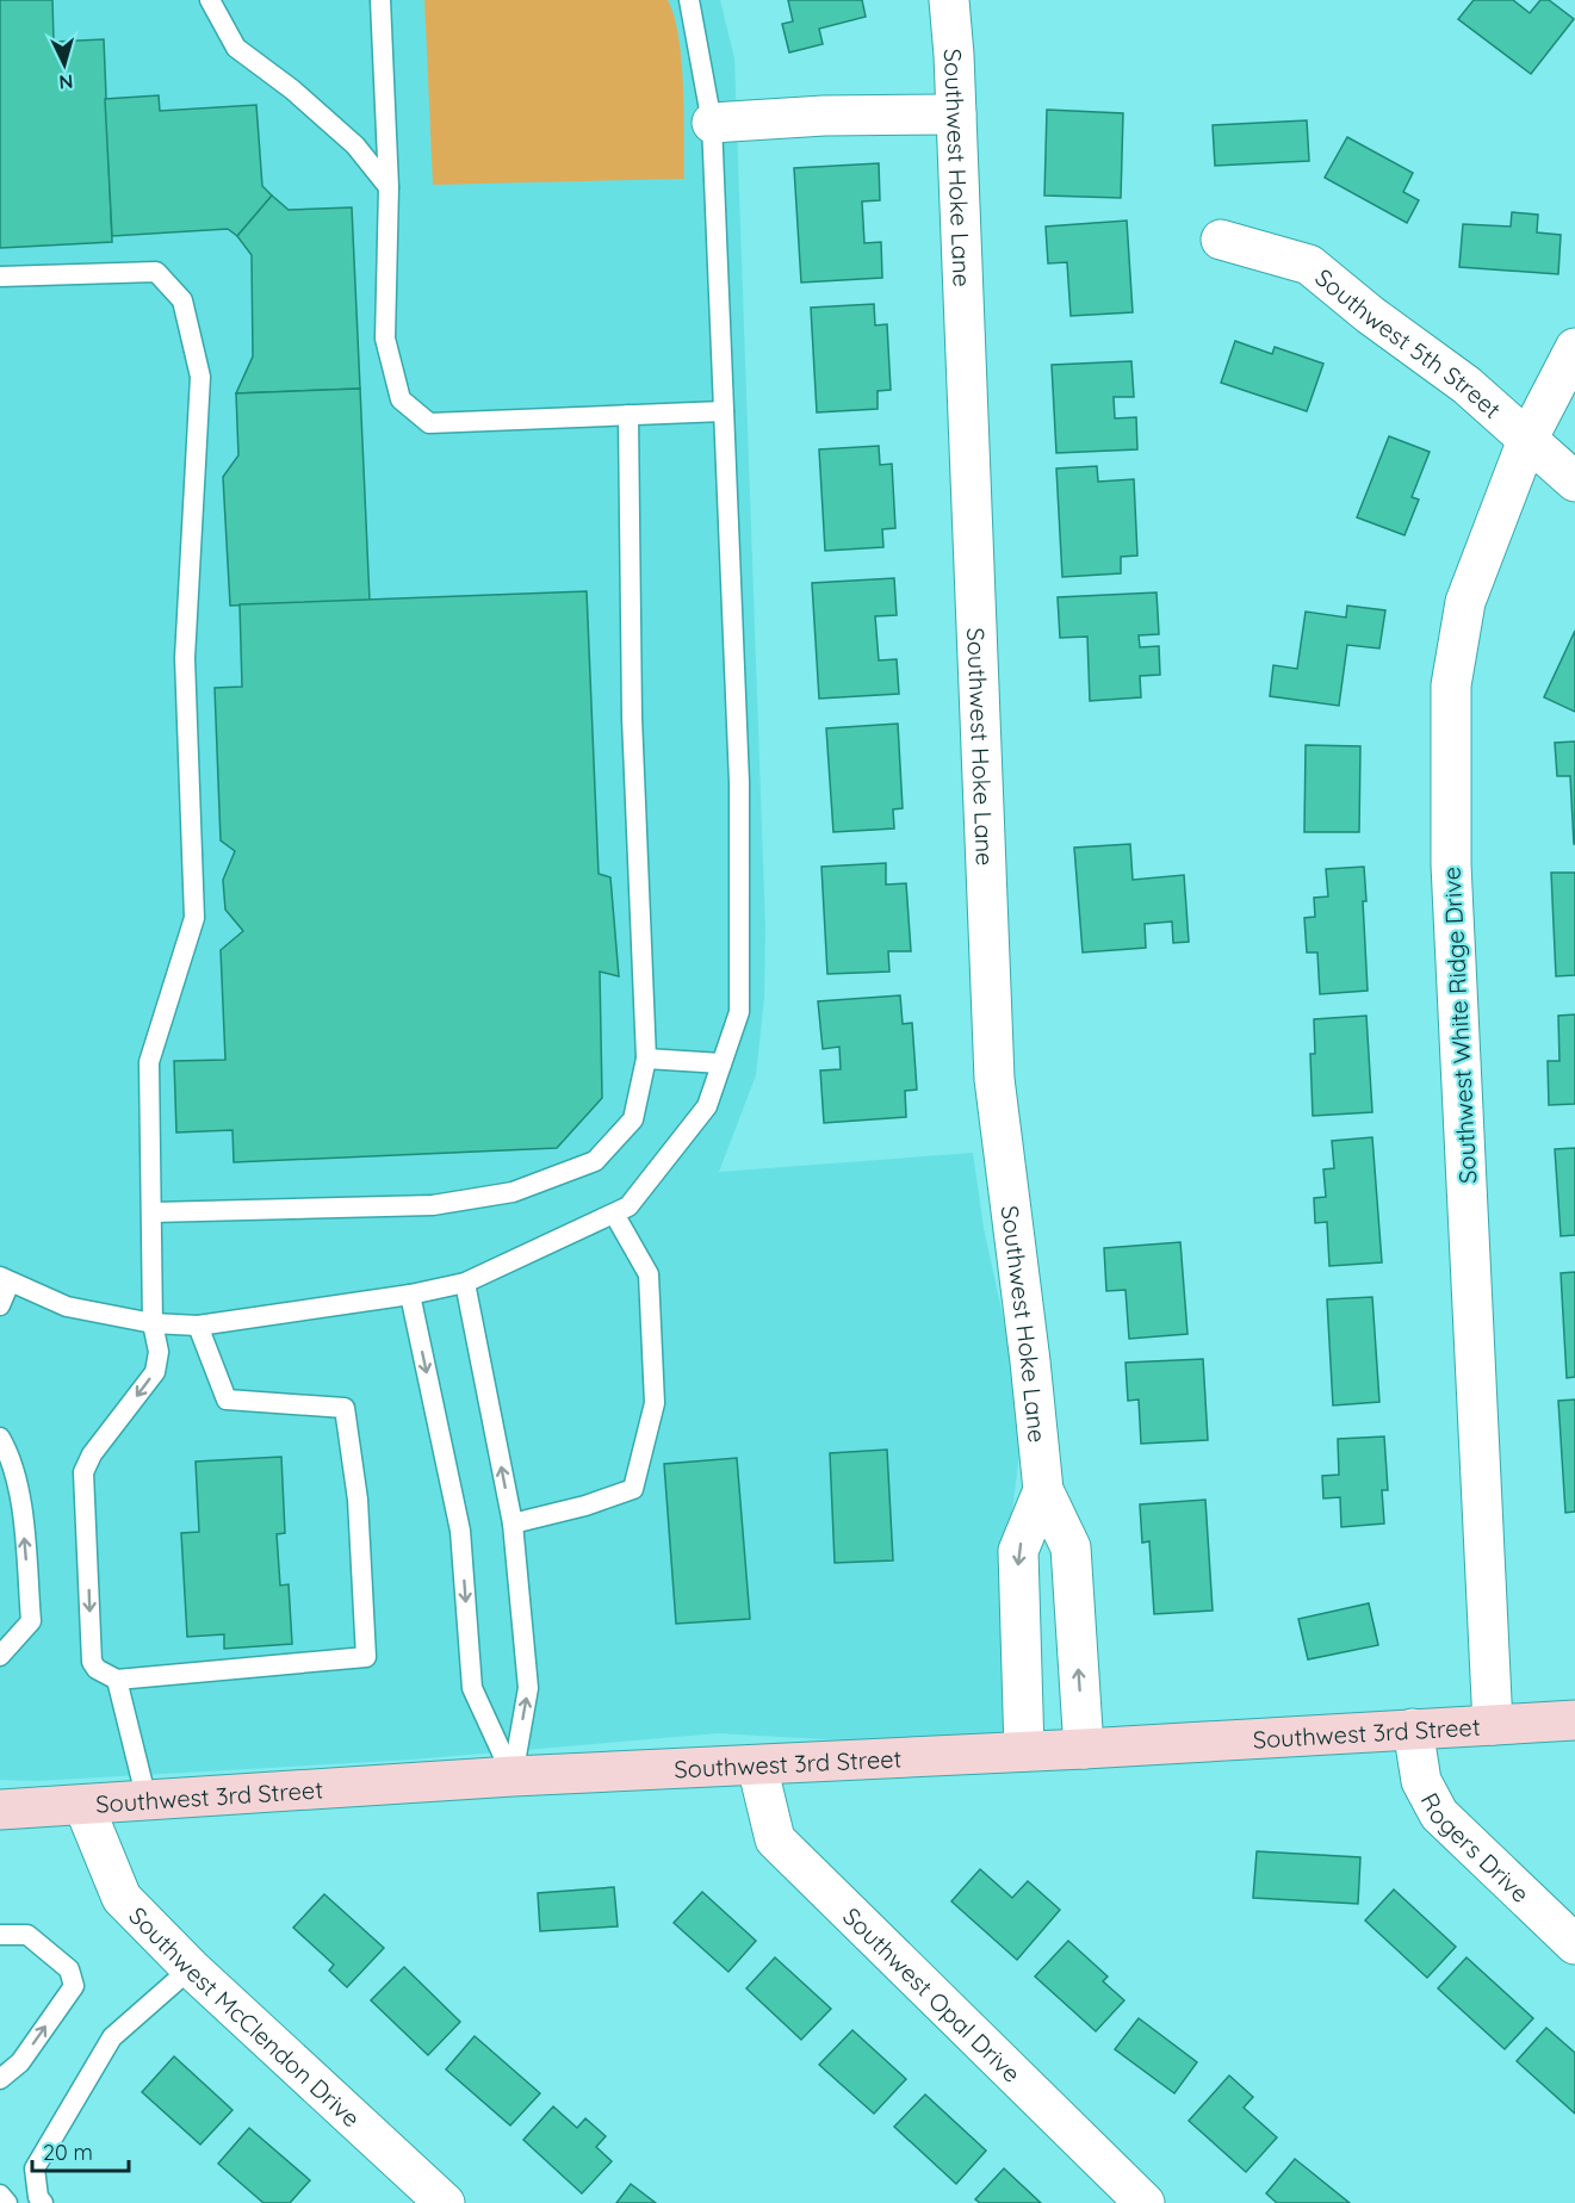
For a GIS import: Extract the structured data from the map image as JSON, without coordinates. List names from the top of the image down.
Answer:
{
  "streets": {
    "main road": ["Southwest 3rd Street"],
    "street": [
      "Southwest Hoke Lane",
      "Southwest 5th Street",
      "Southwest White Ridge Drive",
      "Rogers Drive",
      "Southwest Opal Drive",
      "Southwest McClendon Drive"
    ]
  },
  "crossings": [
    ["Southwest Hoke Lane", "Southwest 3rd Street"],
    ["Southwest 5th Street", "Southwest White Ridge Drive"],
    ["Southwest White Ridge Drive", "Southwest 3rd Street"],
    ["Southwest 3rd Street", "Rogers Drive"],
    ["Southwest 3rd Street", "Southwest Opal Drive"],
    ["Southwest 3rd Street", "Southwest McClendon Drive"]
  ],
  "scale_bar": "20 m",
  "north": "bottom"
}
